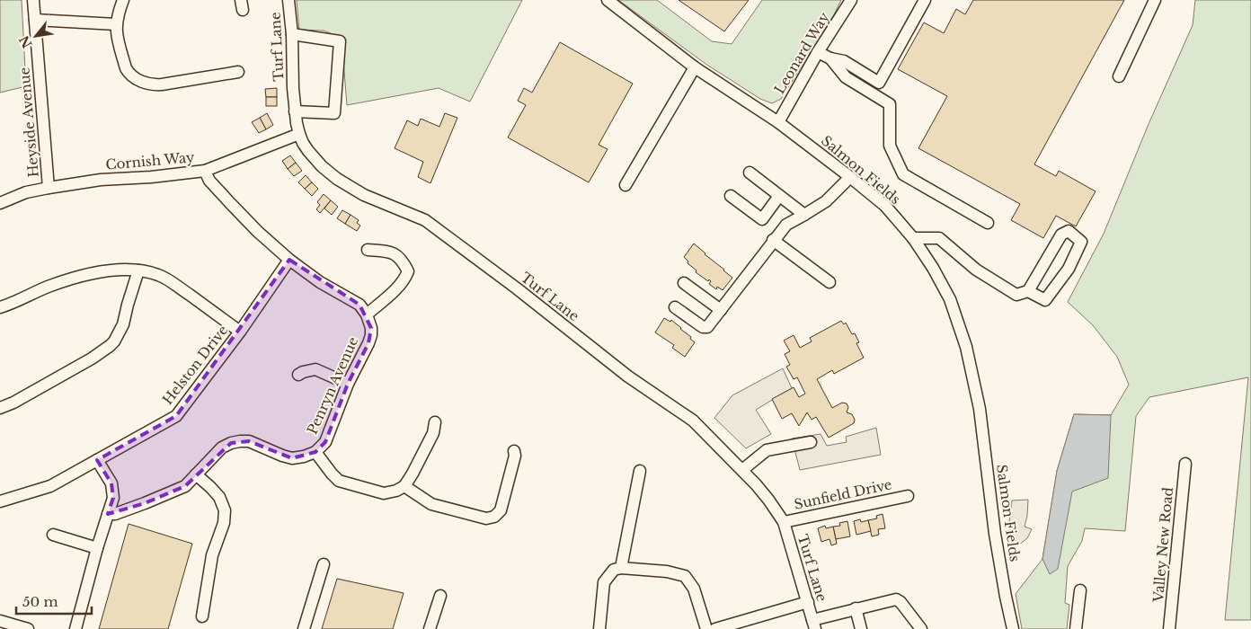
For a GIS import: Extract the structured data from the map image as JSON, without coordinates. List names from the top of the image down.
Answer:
{
  "streets": {
    "street": [
      "Turf Lane",
      "Leonard Way",
      "Heyside Avenue",
      "Cornish Way",
      "Salmon Fields",
      "Helston Drive",
      "Penryn Avenue",
      "Sunfield Drive",
      "Valley New Road"
    ]
  },
  "crossings": [
    ["Turf Lane", "Cornish Way"],
    ["Turf Lane", "Sunfield Drive"],
    ["Leonard Way", "Salmon Fields"],
    ["Heyside Avenue", "Cornish Way"]
  ],
  "scale_bar": "50 m",
  "north": "bottom left"
}
